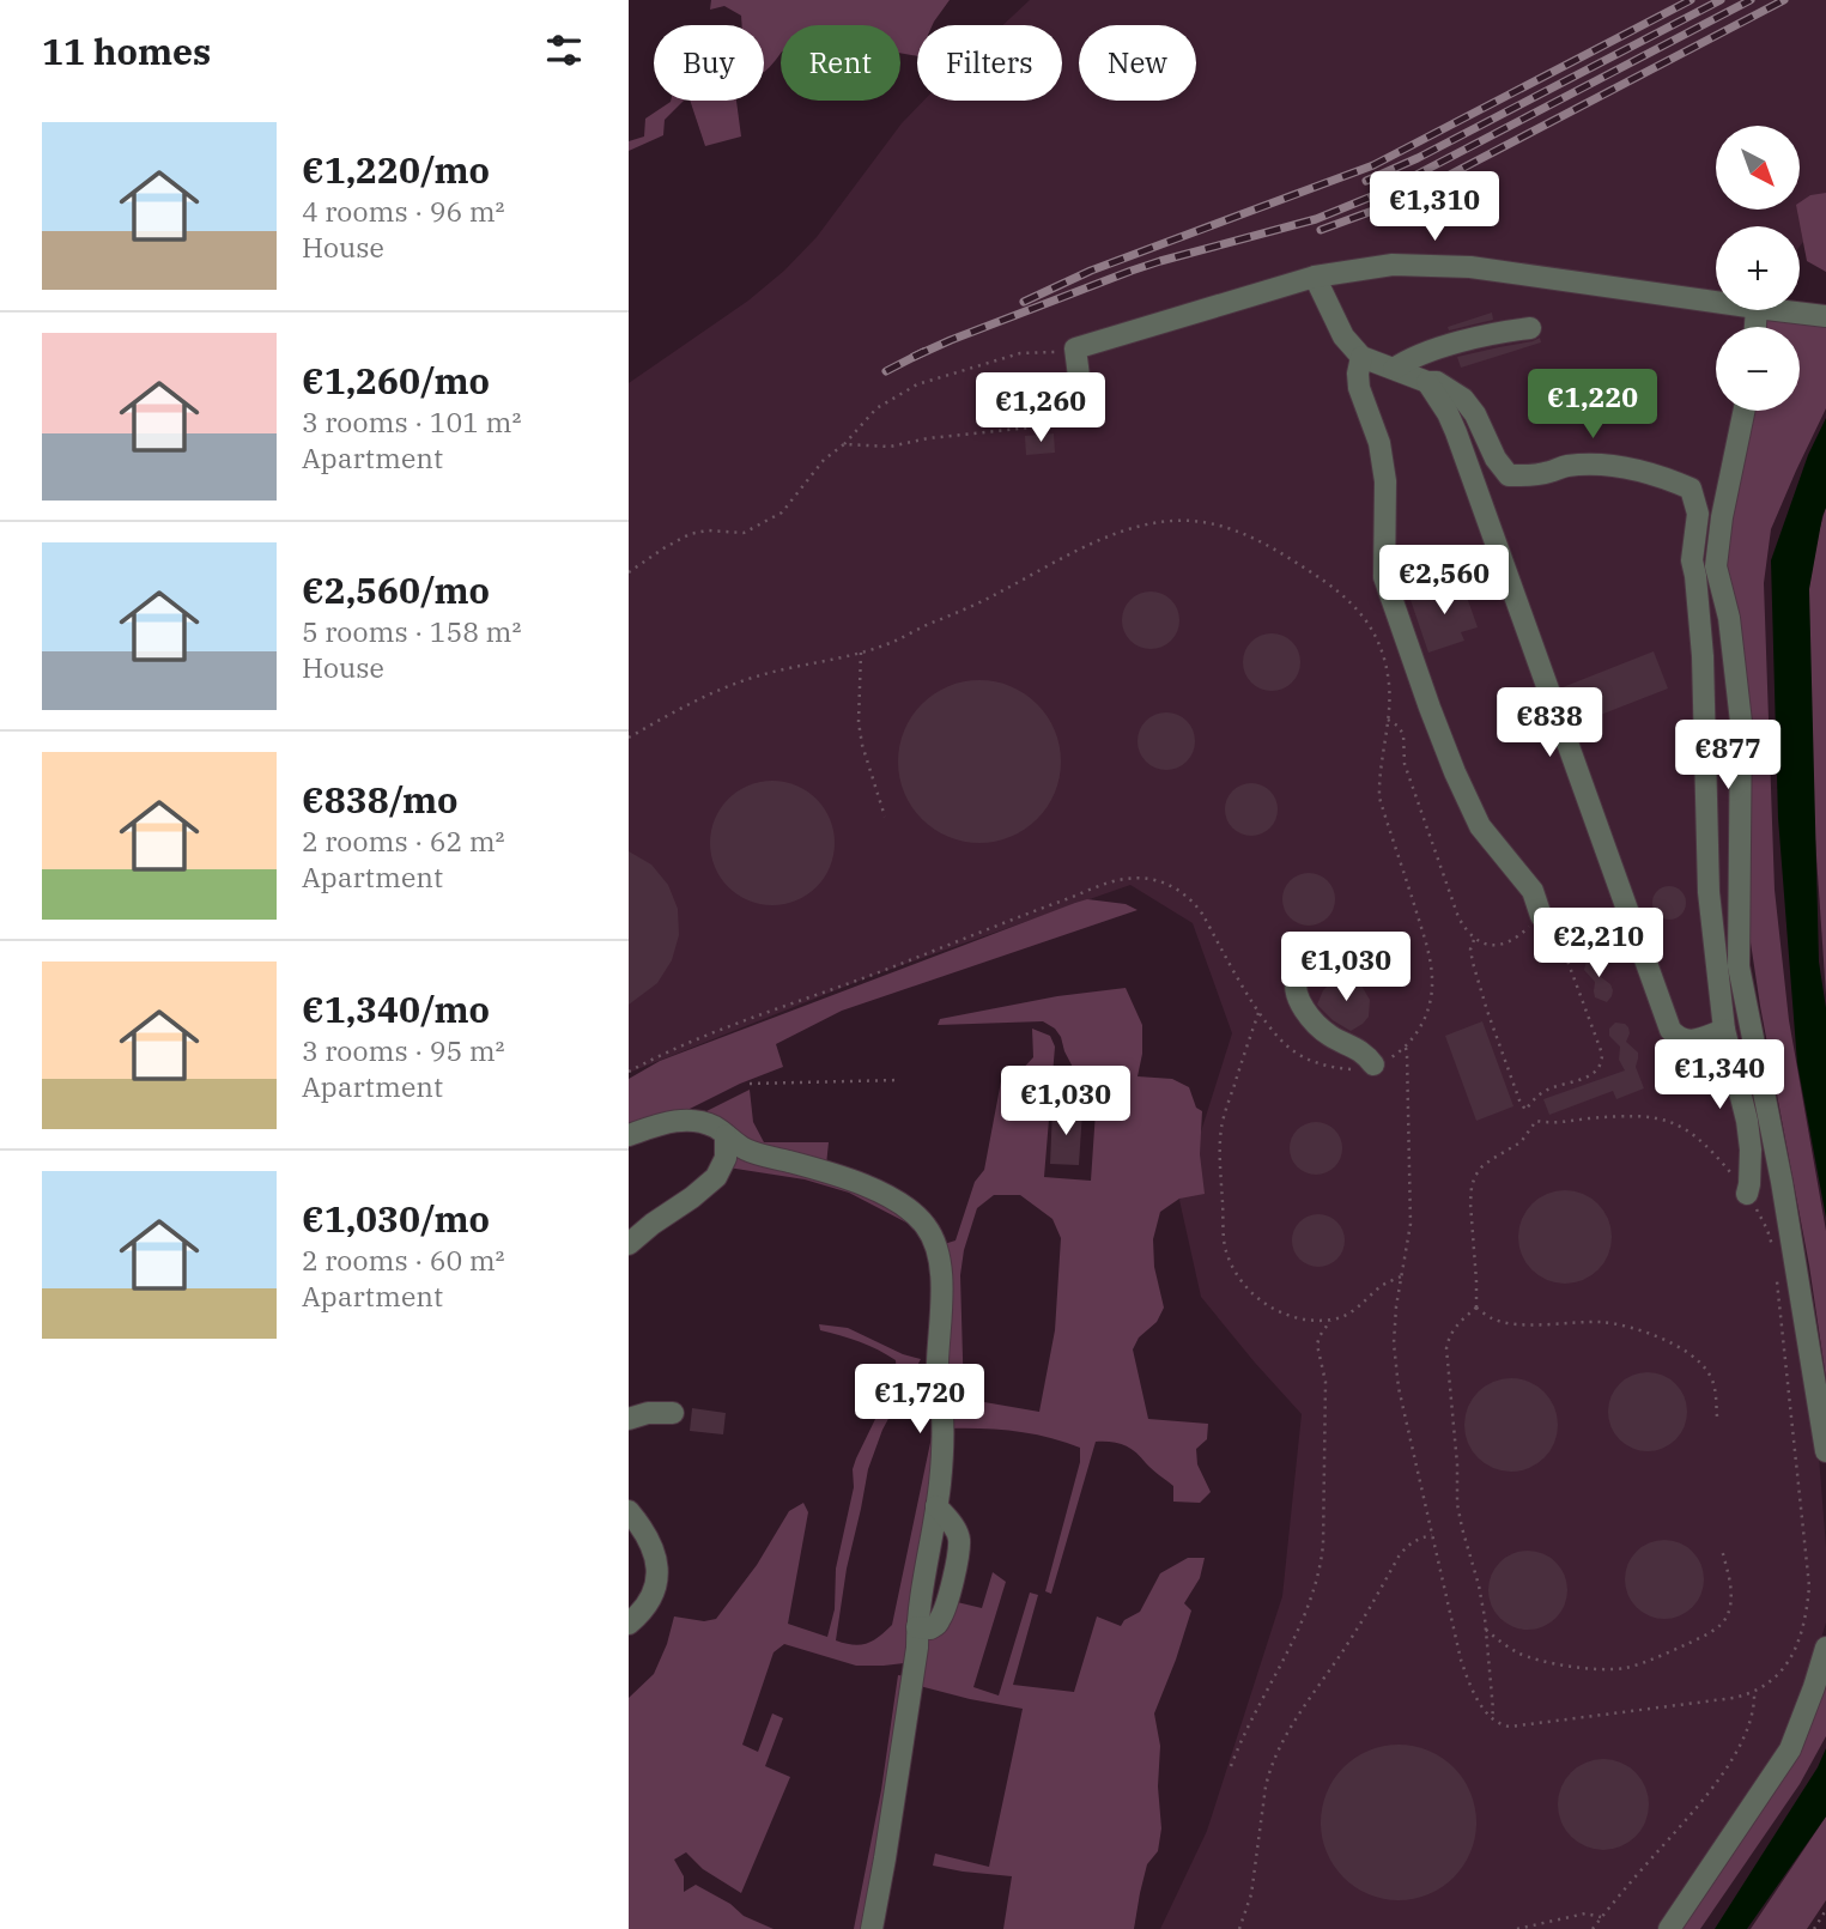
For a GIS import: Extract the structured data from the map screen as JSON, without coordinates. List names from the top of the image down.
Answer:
{
  "north": "bottom right",
  "page": {
    "heading": "11 homes",
    "chip": [
      "Buy",
      "Rent",
      "Filters",
      "New"
    ],
    "list": [
      {
        "name": "€1,220/mo",
        "note": "4 rooms · 96 m² · House"
      },
      {
        "name": "€1,260/mo",
        "note": "3 rooms · 101 m² · Apartment"
      },
      {
        "name": "€2,560/mo",
        "note": "5 rooms · 158 m² · House"
      },
      {
        "name": "€838/mo",
        "note": "2 rooms · 62 m² · Apartment"
      },
      {
        "name": "€1,340/mo",
        "note": "3 rooms · 95 m² · Apartment"
      },
      {
        "name": "€1,030/mo",
        "note": "2 rooms · 60 m² · Apartment"
      }
    ],
    "map_buttons": ["+", "−"],
    "price": [
      "€1,310",
      "€1,220",
      "€1,260",
      "€2,560",
      "€838",
      "€877",
      "€2,210",
      "€1,030",
      "€1,340",
      "€1,030",
      "€1,720"
    ]
  }
}
